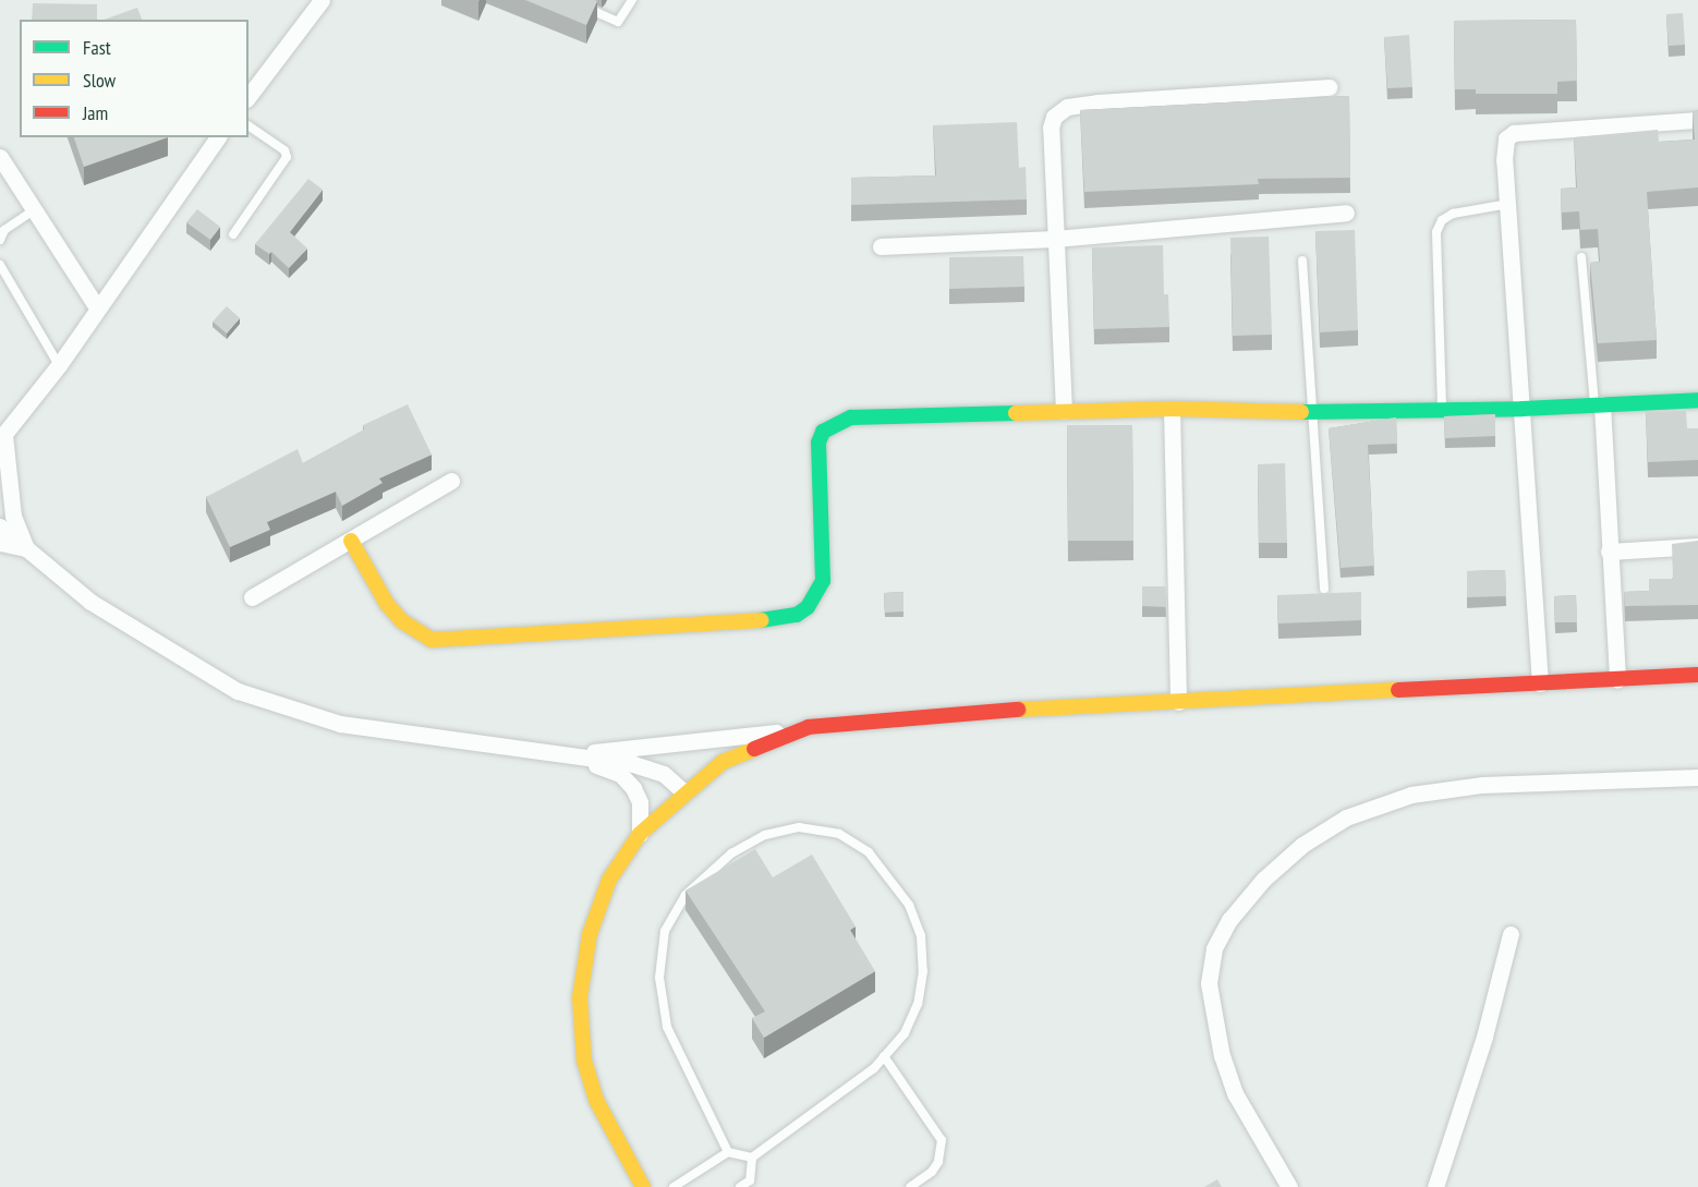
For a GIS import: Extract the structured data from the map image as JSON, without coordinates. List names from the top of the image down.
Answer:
{
  "legend": ["Fast", "Slow", "Jam"]
}
